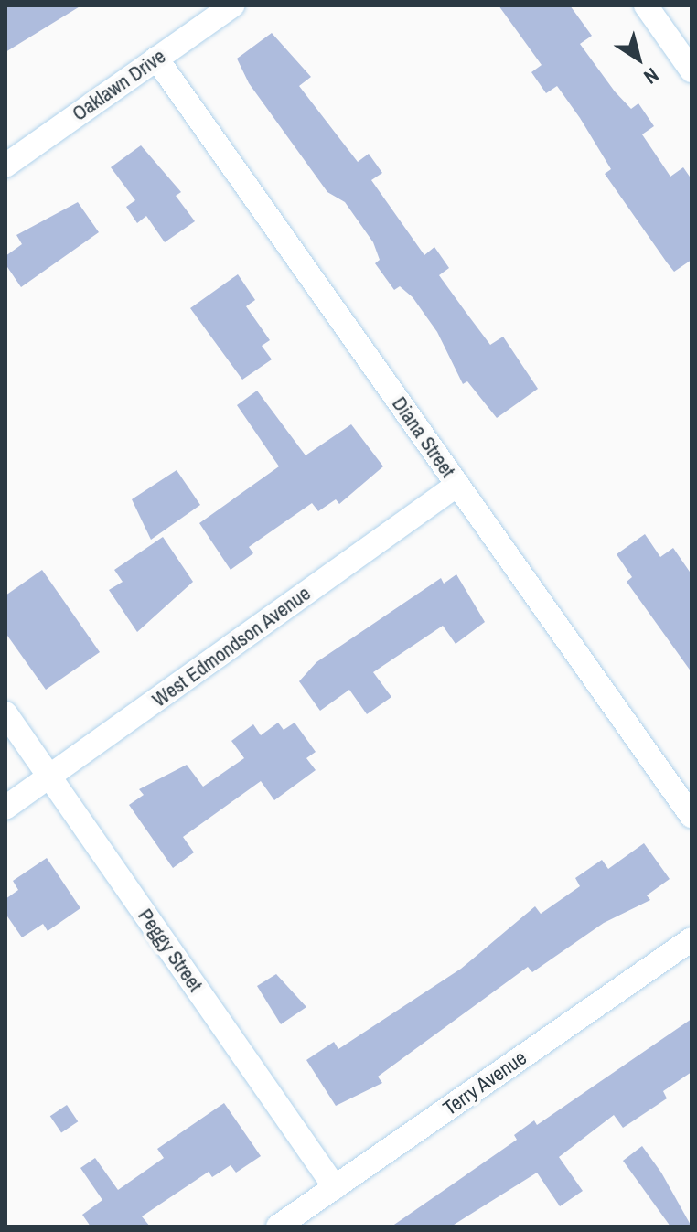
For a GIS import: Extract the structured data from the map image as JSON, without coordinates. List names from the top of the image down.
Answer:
{
  "streets": {
    "street": [
      "Oaklawn Drive",
      "Diana Street",
      "West Edmondson Avenue",
      "Peggy Street",
      "Terry Avenue"
    ]
  },
  "crossings": [
    ["Oaklawn Drive", "Diana Street"],
    ["Diana Street", "West Edmondson Avenue"],
    ["West Edmondson Avenue", "Peggy Street"],
    ["Peggy Street", "Terry Avenue"]
  ],
  "north": "bottom right"
}
